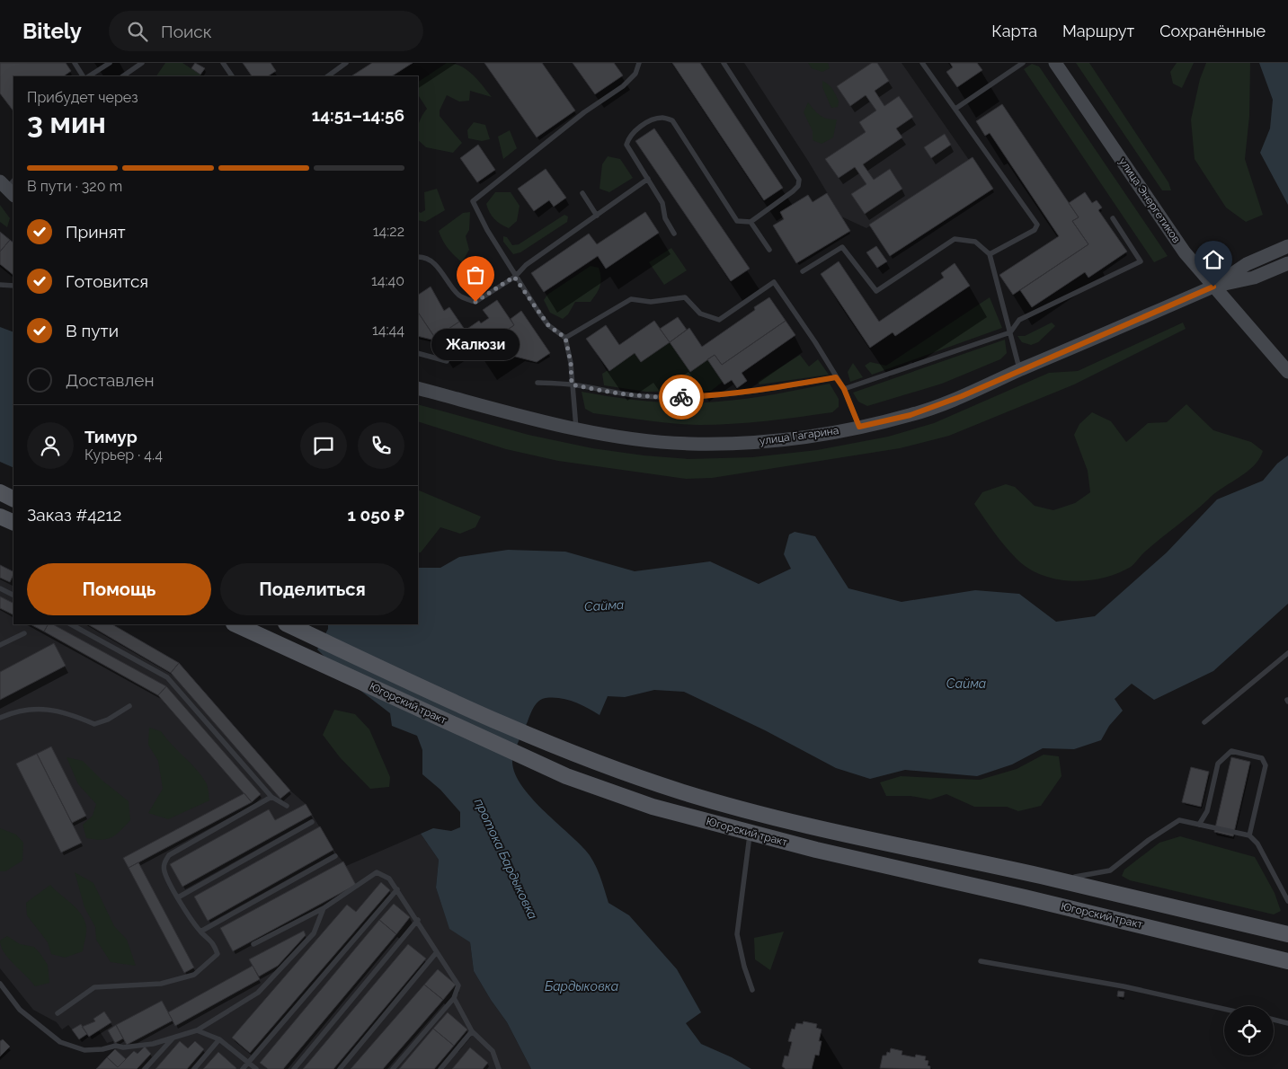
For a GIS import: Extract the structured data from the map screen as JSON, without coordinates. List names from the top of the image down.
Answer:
{
  "streets": {
    "main road": ["улица Энергетиков", "улица Гагарина", "Югорский тракт"]
  },
  "crossings": [
    ["улица Энергетиков", "улица Гагарина"]
  ],
  "water": ["Сайма", "протока Бардыковка", "Бардыковка"],
  "places": ["Жалюзи"],
  "page": {
    "header": "Bitely",
    "search": "Поиск",
    "nav": ["Карта", "Маршрут", "Сохранённые"],
    "heading": ["3 мин", "Прибудет через", "14:51–14:56"],
    "panel": [
      "Тимур",
      "Курьер · 4.4",
      "Заказ #4212",
      "1 050 ₽"
    ],
    "bar": "В пути · 320 m",
    "list": [
      ["Принят", "14:22"],
      ["Готовится", "14:40"],
      ["В пути", "14:44"],
      "Доставлен"
    ],
    "bubble": "Жалюзи",
    "buttons": ["Помощь", "Поделиться"]
  }
}
